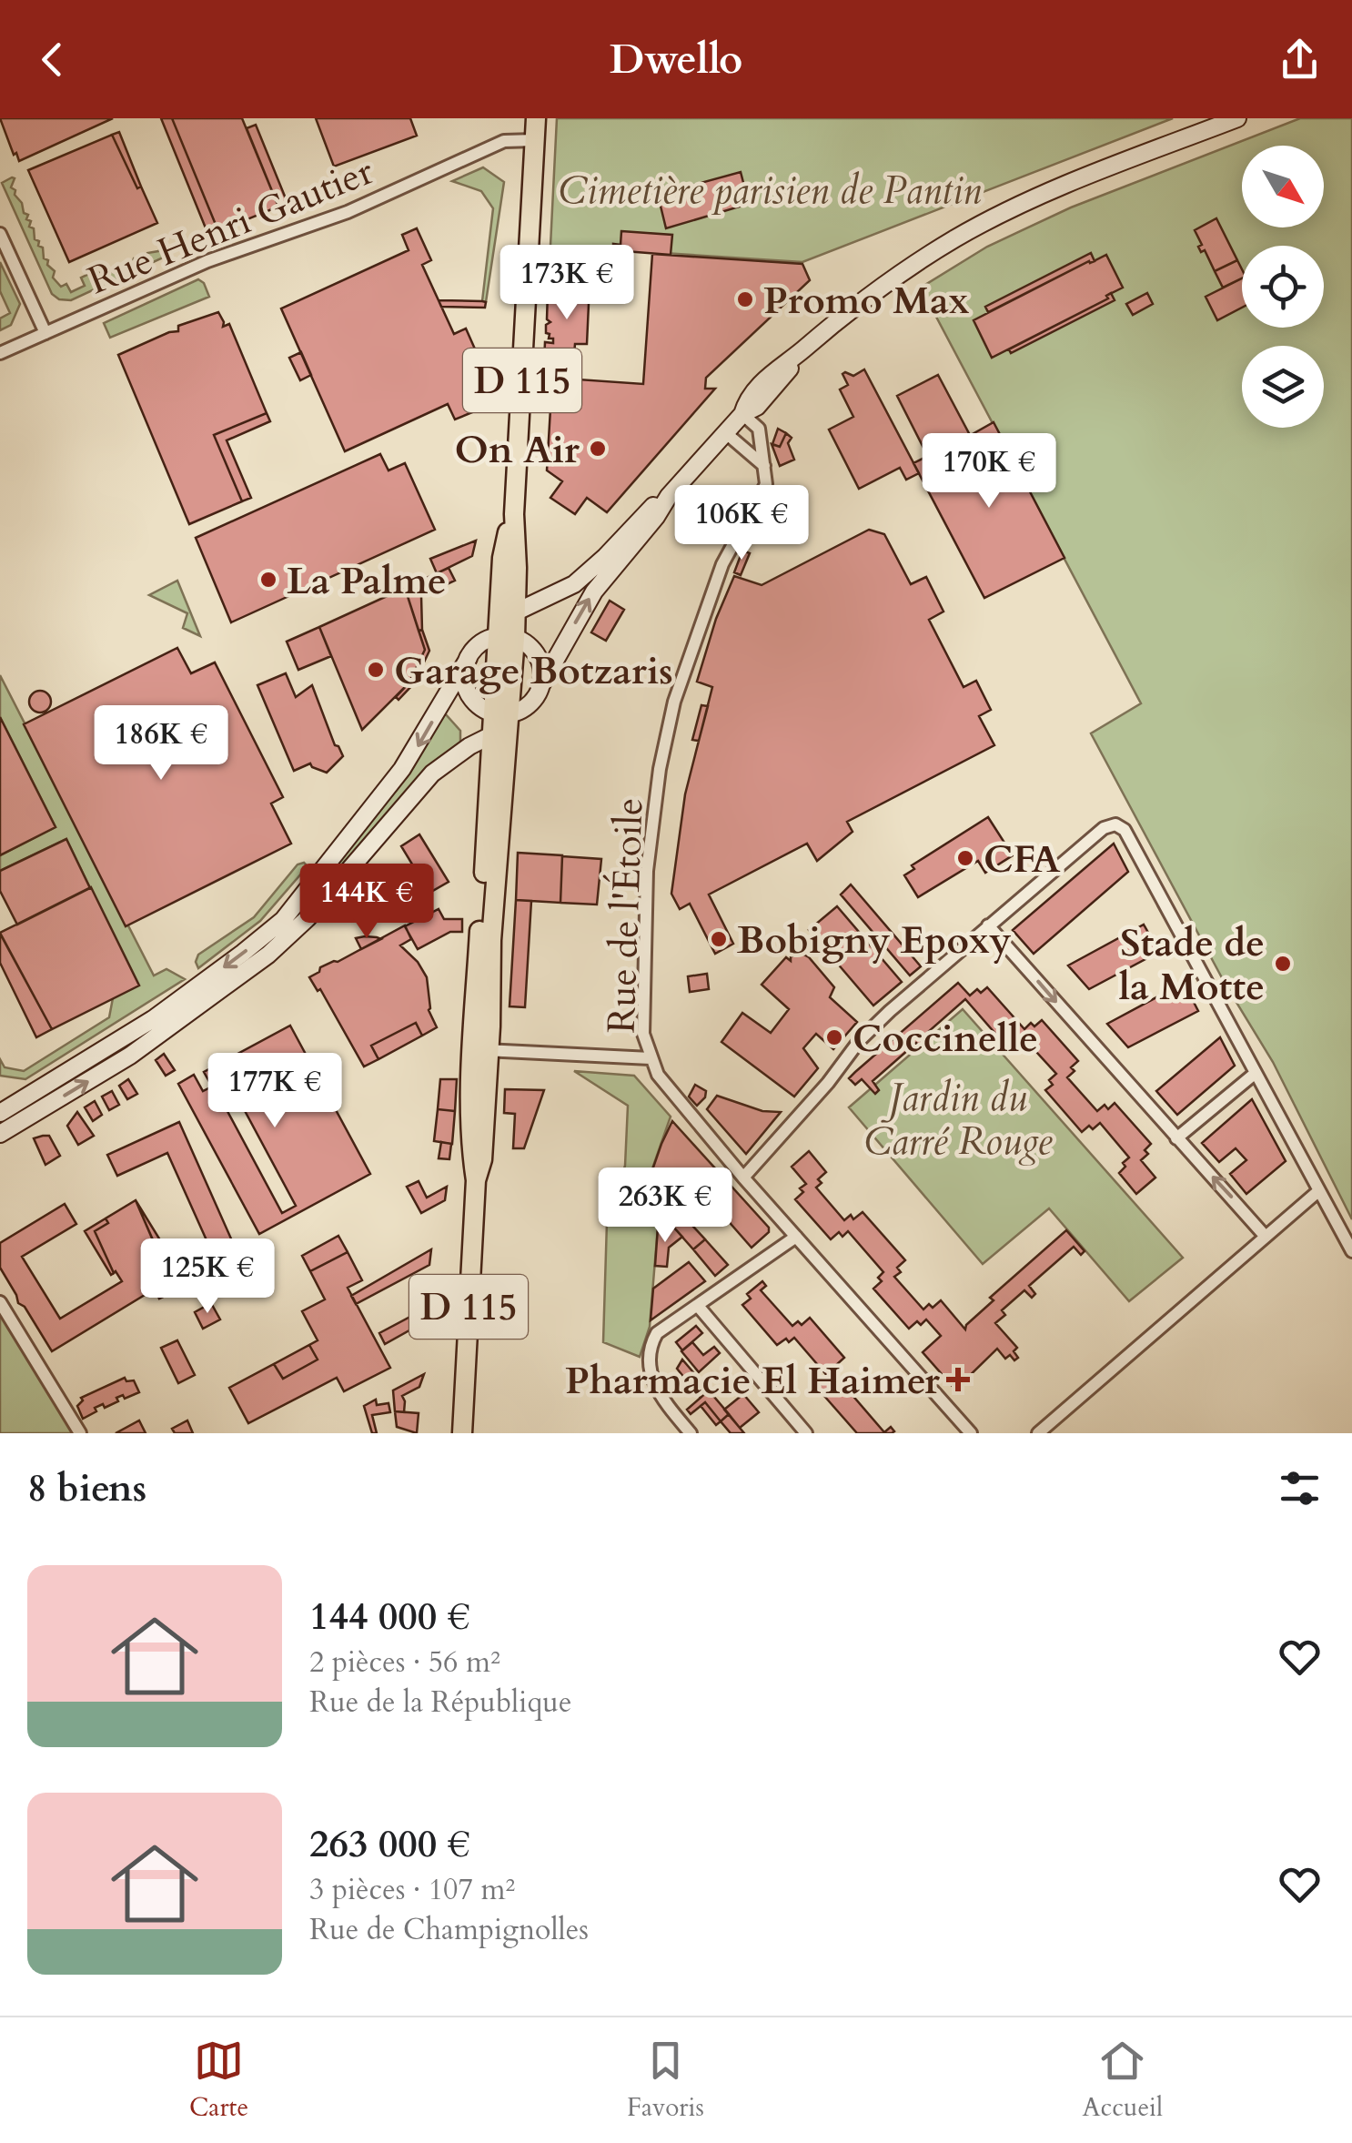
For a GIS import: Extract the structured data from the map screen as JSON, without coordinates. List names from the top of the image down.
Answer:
{
  "streets": {
    "main road": ["D 115"],
    "street": ["Rue Henri Gautier", "Rue de l'Étoile"]
  },
  "crossings": [
    ["Rue Henri Gautier", "D 115"]
  ],
  "parks": ["Cimetière parisien de Pantin", "Jardin du Carré Rouge"],
  "places": {
    "other": [
      "Promo Max",
      "On Air",
      "La Palme",
      "Garage Botzaris",
      "CFA",
      "Bobigny Epoxy",
      "Stade de la Motte",
      "Coccinelle"
    ],
    "health": ["Pharmacie El Haimer"]
  },
  "north": "bottom right",
  "page": {
    "header": "Dwello",
    "price": [
      "173K €",
      "170K €",
      "106K €",
      "186K €",
      "144K €",
      "177K €",
      "263K €",
      "125K €"
    ],
    "heading": "8 biens",
    "list": [
      {
        "name": "144 000 €",
        "note": "2 pièces · 56 m² · Rue de la République"
      },
      {
        "name": "263 000 €",
        "note": "3 pièces · 107 m² · Rue de Champignolles"
      }
    ],
    "tabs": ["Carte", "Favoris", "Accueil"]
  }
}
